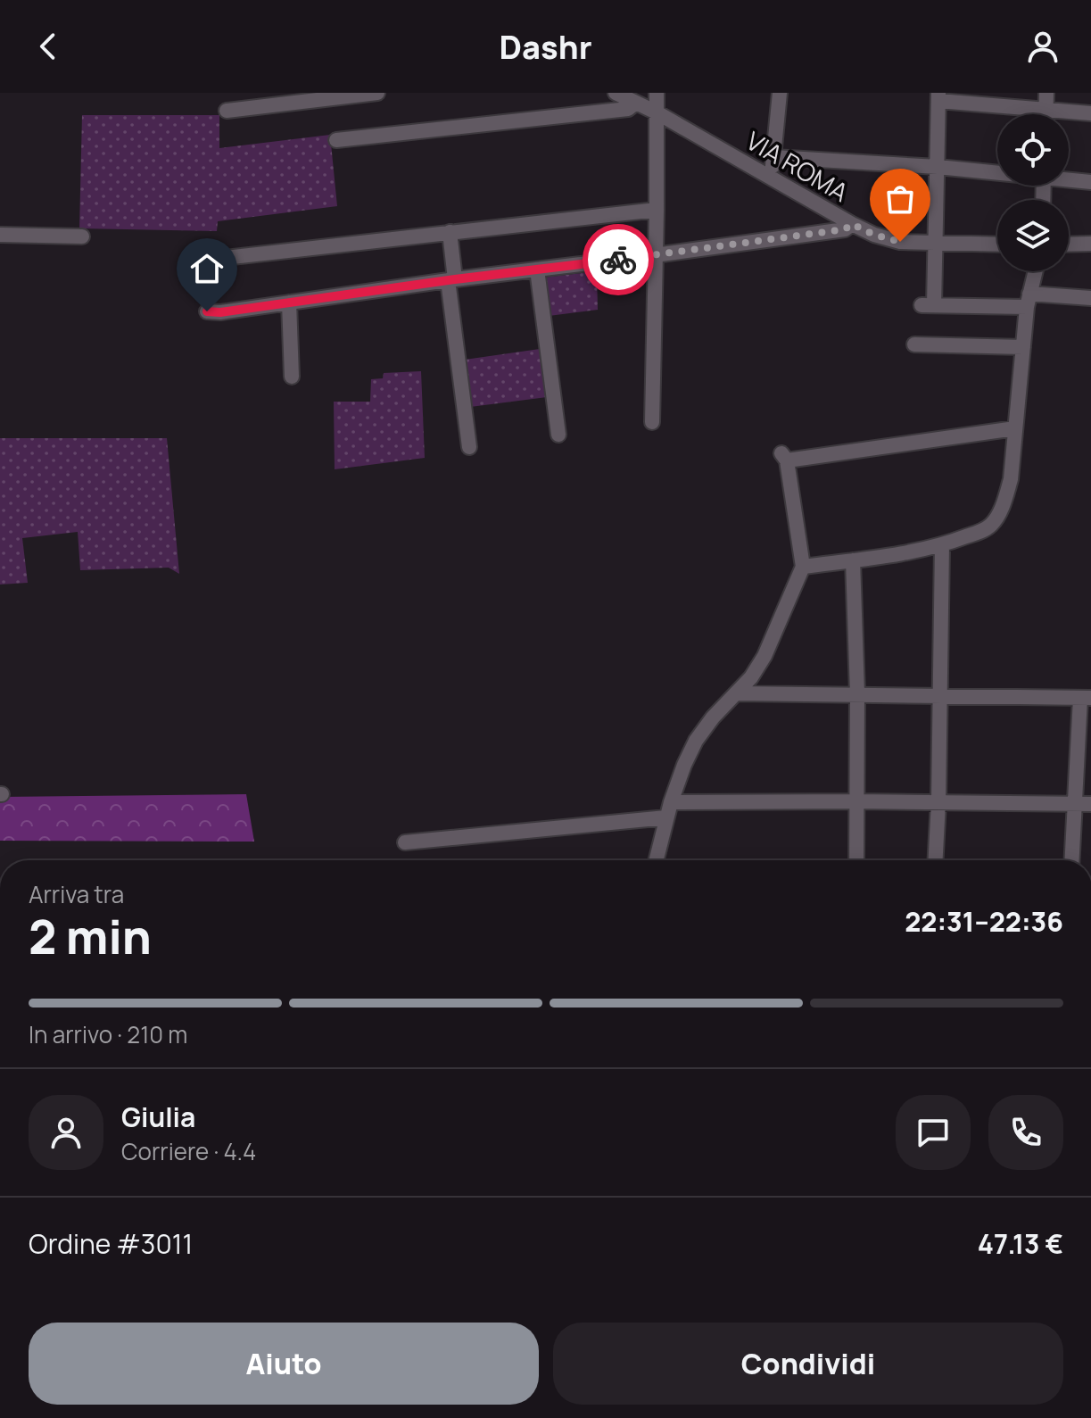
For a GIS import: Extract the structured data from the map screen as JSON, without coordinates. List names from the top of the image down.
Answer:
{
  "streets": {
    "street": ["VIA ROMA"]
  },
  "page": {
    "header": "Dashr",
    "heading": ["2 min", "Arriva tra", "22:31–22:36"],
    "panel": [
      "Giulia",
      "Corriere · 4.4",
      "Ordine #3011",
      "47.13 €"
    ],
    "bar": "In arrivo · 210 m",
    "buttons": ["Aiuto", "Condividi"]
  }
}
